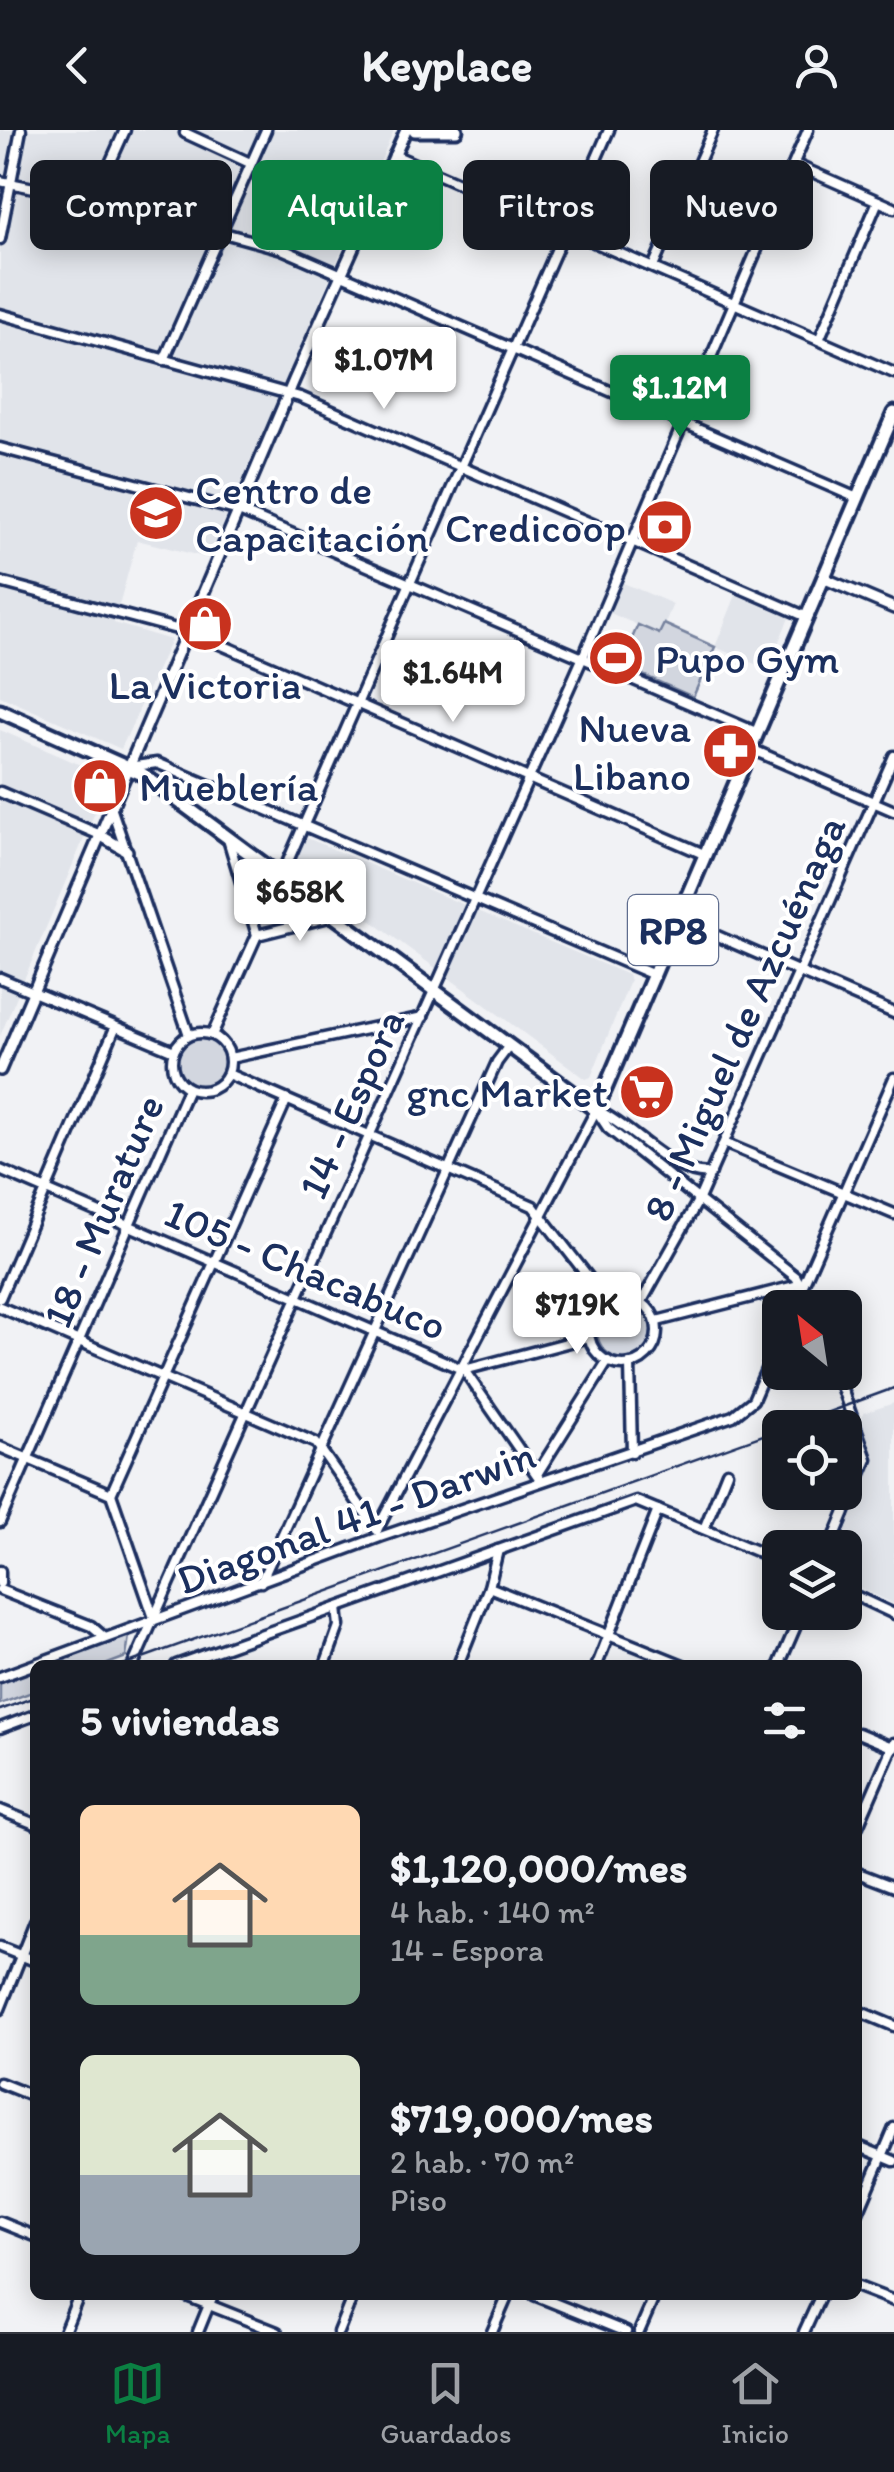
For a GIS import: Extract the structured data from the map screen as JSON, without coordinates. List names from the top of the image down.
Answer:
{
  "streets": {
    "main road": ["RP8"],
    "street": [
      "8 - Miguel de Azcuénaga",
      "14 - Espora",
      "18 - Murature",
      "105 - Chacabuco",
      "Diagonal 41 - Darwin"
    ]
  },
  "crossings": [
    ["14 - Espora", "105 - Chacabuco"],
    ["14 - Espora", "Diagonal 41 - Darwin"],
    ["18 - Murature", "105 - Chacabuco"],
    ["105 - Chacabuco", "Diagonal 41 - Darwin"]
  ],
  "places": {
    "school or university": ["Centro de Capacitación"],
    "bank": ["Credicoop"],
    "shop": ["La Victoria", "Mueblería"],
    "sports": ["Pupo Gym"],
    "pharmacy": ["Nueva Libano"],
    "supermarket": ["gnc Market"]
  },
  "north": "top left",
  "page": {
    "header": "Keyplace",
    "chip": [
      "Comprar",
      "Alquilar",
      "Filtros",
      "Nuevo"
    ],
    "price": [
      "$1.07M",
      "$1.12M",
      "$1.64M",
      "$658K",
      "$719K"
    ],
    "heading": "5 viviendas",
    "list": [
      {
        "name": "$1,120,000/mes",
        "note": "4 hab. · 140 m² · 14 - Espora"
      },
      {
        "name": "$719,000/mes",
        "note": "2 hab. · 70 m² · Piso"
      }
    ],
    "tabs": ["Mapa", "Guardados", "Inicio"]
  }
}
